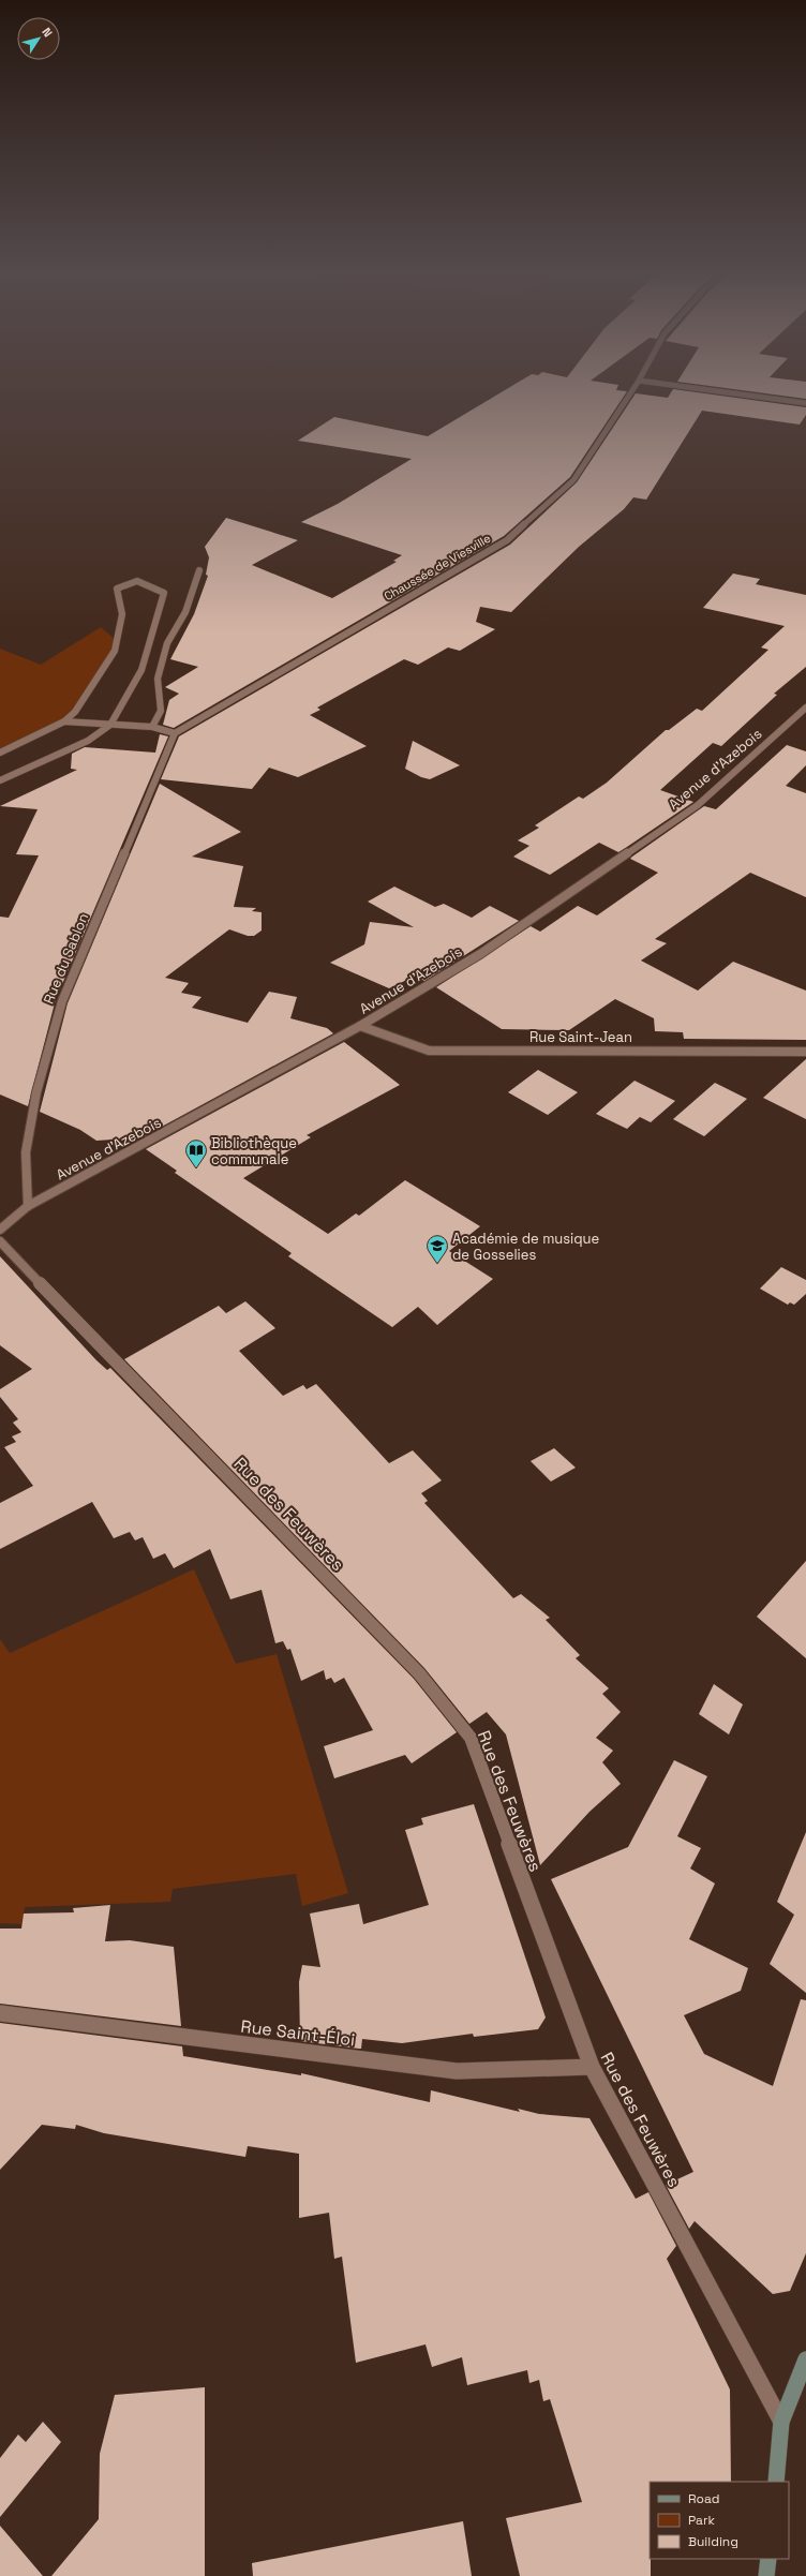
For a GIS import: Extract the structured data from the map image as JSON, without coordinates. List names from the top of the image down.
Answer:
{
  "streets": {
    "street": [
      "Chaussée de Viesville",
      "Avenue d'Azebois",
      "Rue du Sablon",
      "Rue Saint-Jean",
      "Rue des Feuwères",
      "Rue Saint-Éloi"
    ]
  },
  "crossings": [
    ["Chaussée de Viesville", "Rue du Sablon"],
    ["Avenue d'Azebois", "Rue du Sablon"],
    ["Avenue d'Azebois", "Rue Saint-Jean"],
    ["Rue des Feuwères", "Rue Saint-Éloi"]
  ],
  "places": {
    "library": ["Bibliothèque communale"],
    "school or university": ["Académie de musique de Gosselies"]
  },
  "legend": ["Road", "Park", "Building"],
  "north": "top right"
}
